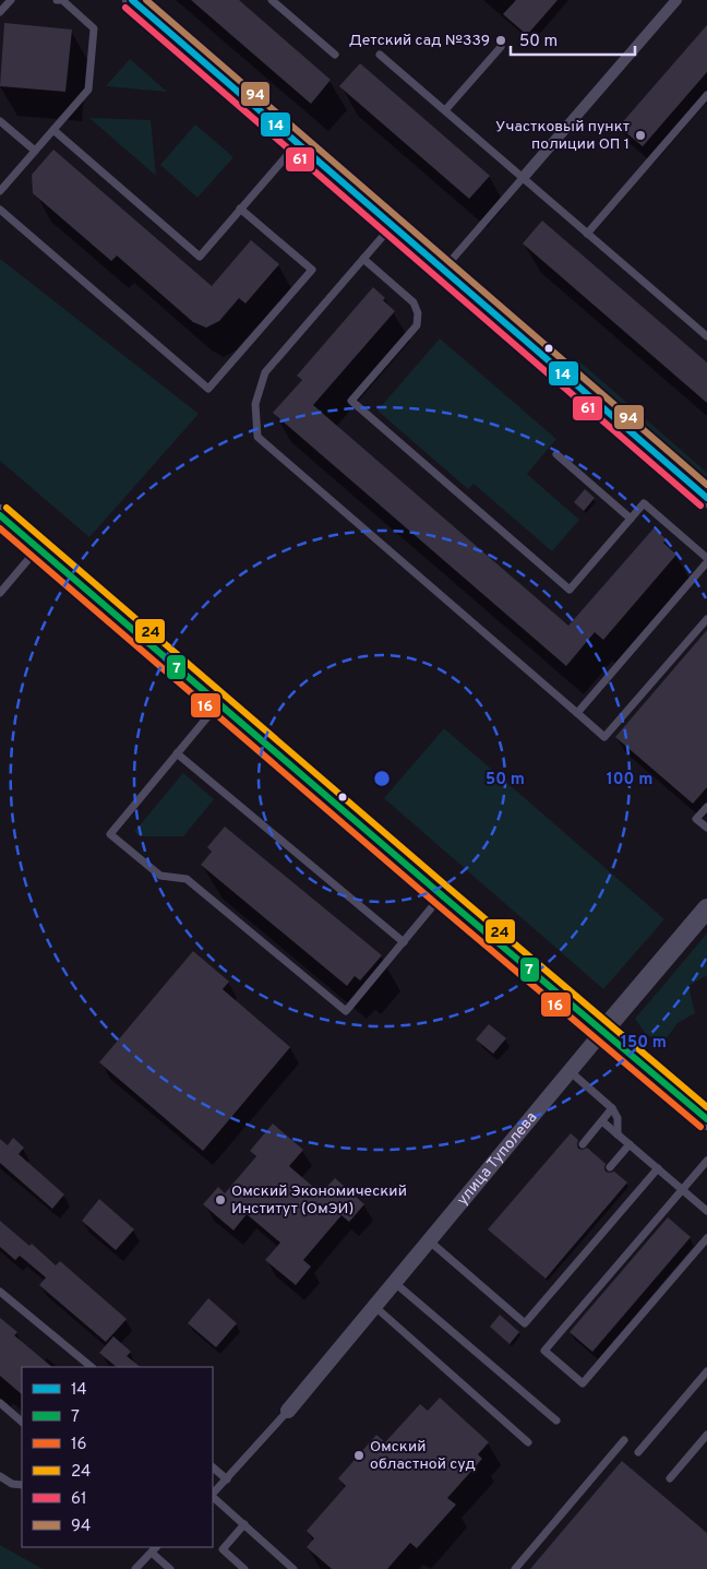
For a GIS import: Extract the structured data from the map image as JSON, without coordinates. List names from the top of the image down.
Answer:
{
  "streets": {
    "street": ["улица Туполева"]
  },
  "places": [
    "Детский сад №339",
    "Участковый пункт полиции ОП 1",
    "Омский Экономический Институт (ОмЭИ)",
    "Омский областной суд"
  ],
  "lines": [
    "transit line 14",
    "transit line 94",
    "transit line 61",
    "transit line 24",
    "transit line 7",
    "transit line 16"
  ],
  "legend": [
    "14",
    "7",
    "16",
    "24",
    "61",
    "94"
  ],
  "scale_bar": "50 m",
  "rings": ["50 m", "100 m", "150 m"]
}
